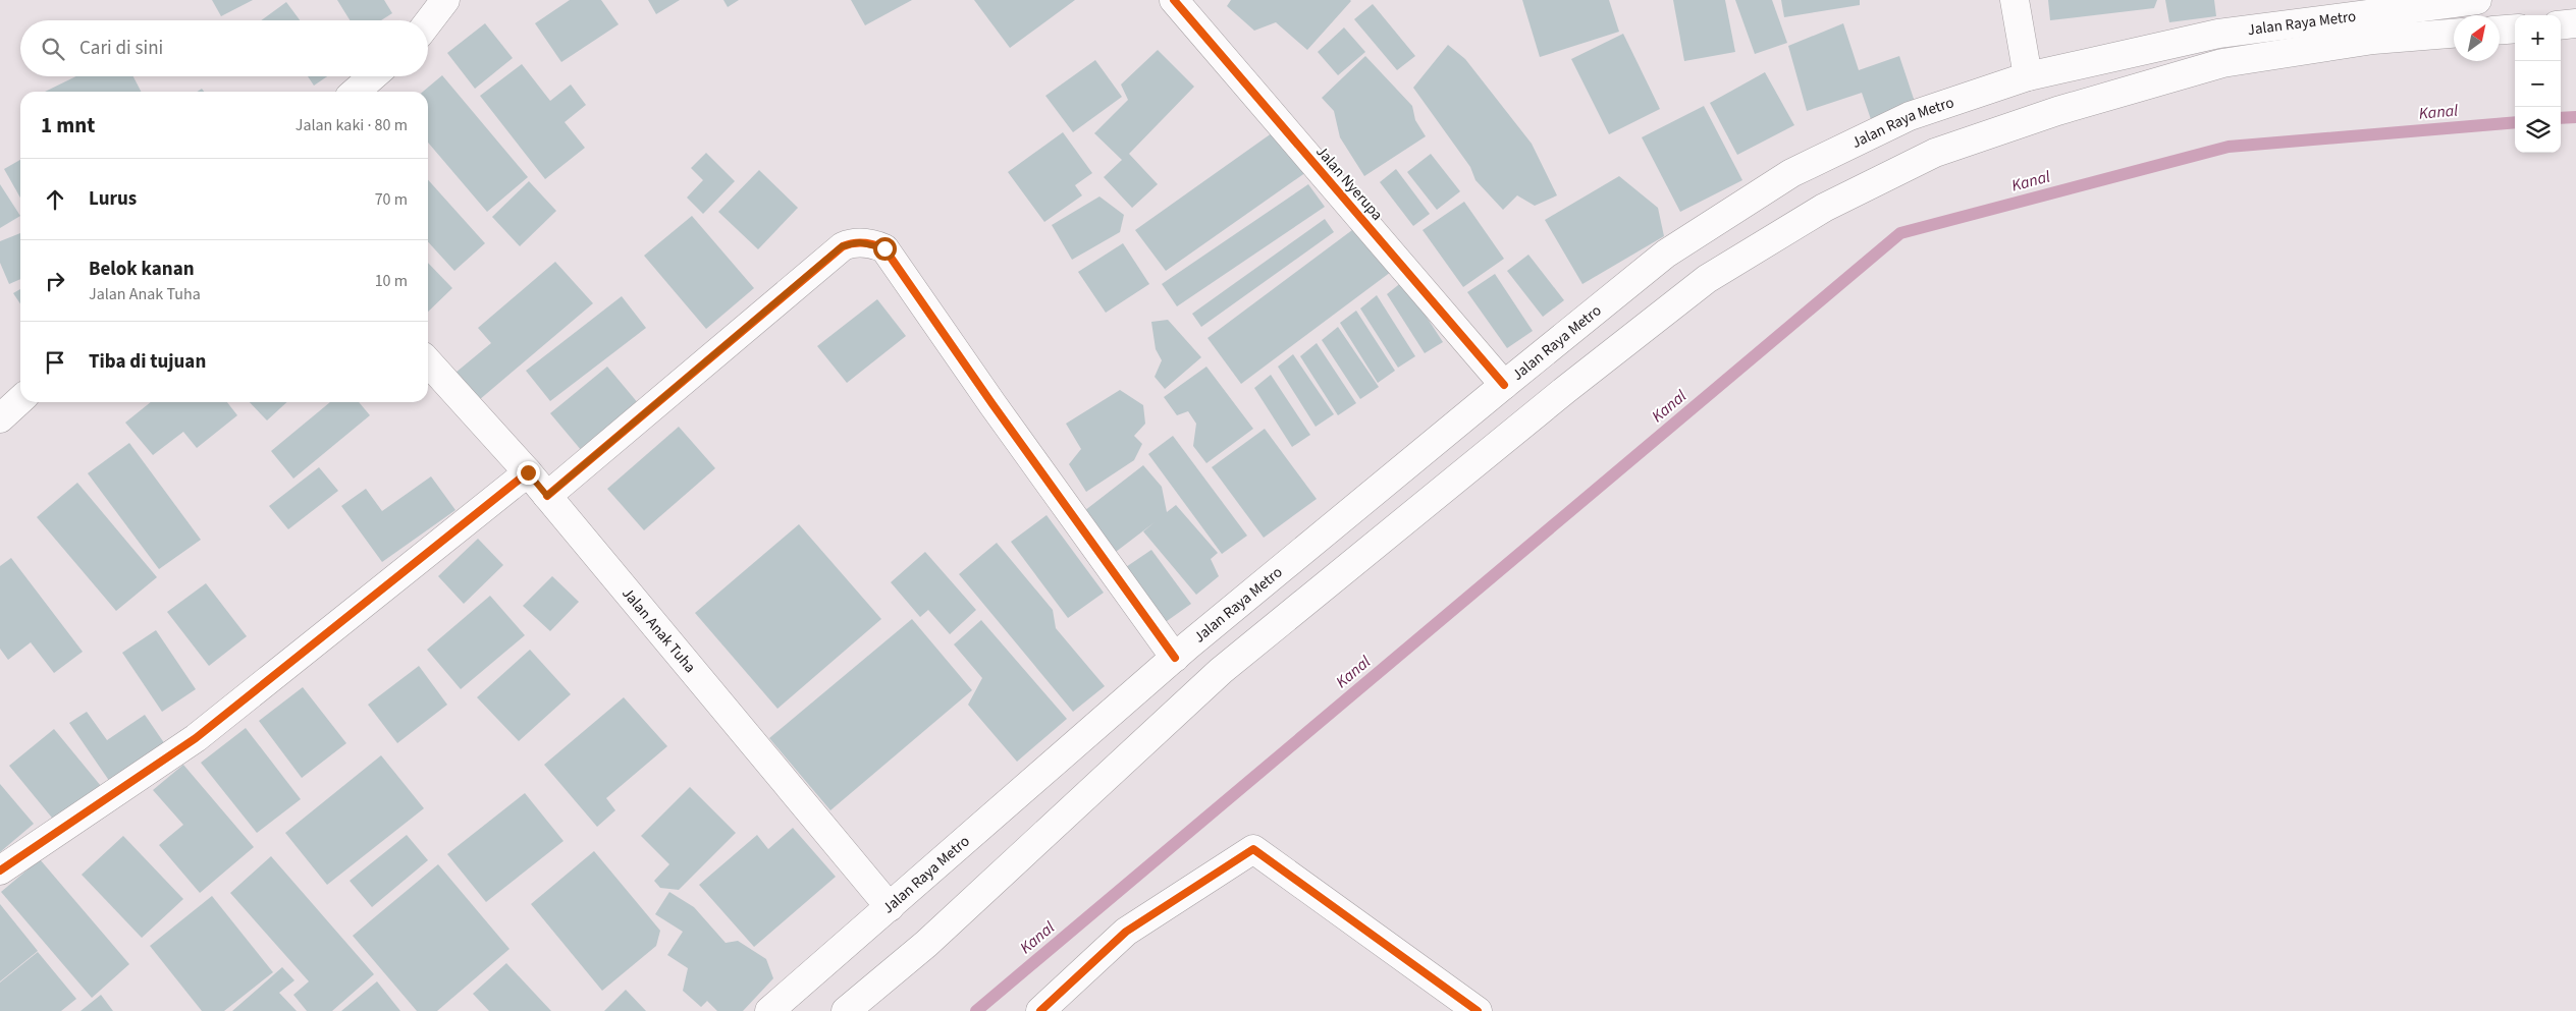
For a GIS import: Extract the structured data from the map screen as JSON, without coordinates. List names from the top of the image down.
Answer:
{
  "streets": {
    "main road": ["Jalan Raya Metro", "Jalan Nyerupa", "Jalan Anak Tuha"]
  },
  "crossings": [
    ["Jalan Raya Metro", "Jalan Nyerupa"],
    ["Jalan Raya Metro", "Jalan Anak Tuha"]
  ],
  "water": ["Kanal"],
  "north": "top right",
  "page": {
    "map_buttons": ["+", "−"],
    "search": "Cari di sini",
    "heading": ["1 mnt", "Jalan kaki · 80 m"],
    "list": [
      ["Lurus", "70 m"],
      ["Belok kanan", "Jalan Anak Tuha", "10 m"],
      "Tiba di tujuan"
    ]
  }
}
